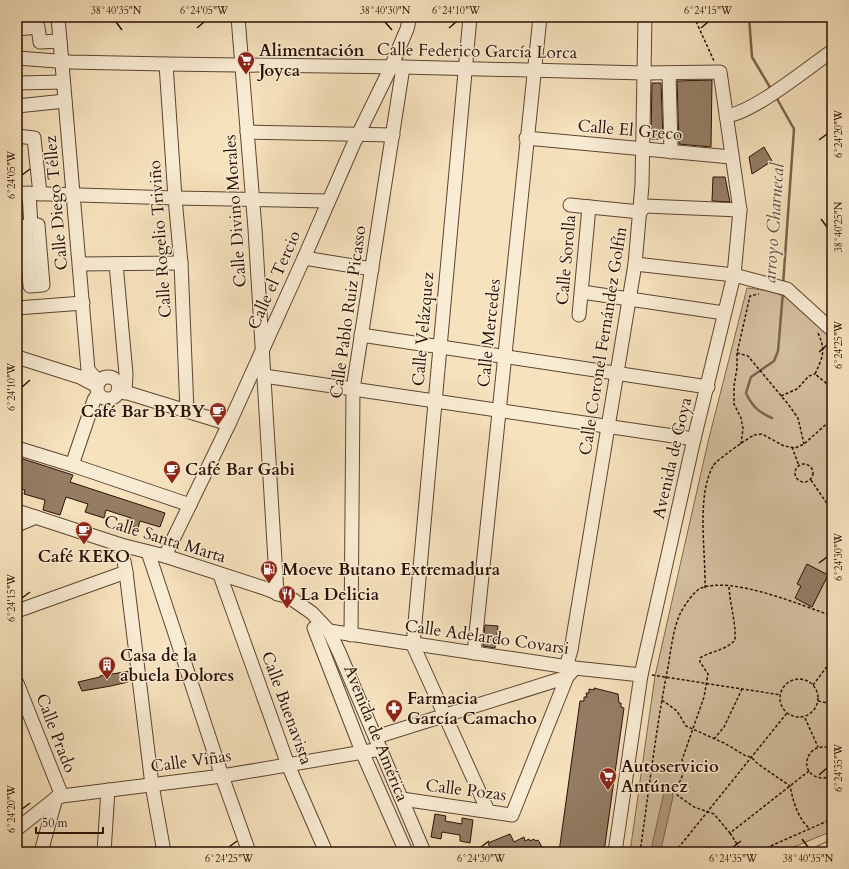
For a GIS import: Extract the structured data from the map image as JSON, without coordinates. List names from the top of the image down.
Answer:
{
  "streets": {
    "street": [
      "Calle Federico García Lorca",
      "Calle El Greco",
      "Calle Diego Téllez",
      "Calle Divino Morales",
      "Calle Rogelio Triviño",
      "Calle Sorolla",
      "Calle el Tercio",
      "Calle Pablo Ruiz Picasso",
      "Calle Velázquez",
      "Calle Mercedes",
      "Calle Coronel Fernández Golfín",
      "Avenida de Goya",
      "Calle Santa Marta",
      "Calle Adelardo Covarsi",
      "Calle Buenavista",
      "Calle Prado",
      "Avenida de América",
      "Calle Viñas",
      "Calle Pozas"
    ]
  },
  "crossings": [
    ["Calle Federico García Lorca", "Calle Diego Téllez"],
    ["Calle Federico García Lorca", "Calle Divino Morales"],
    ["Calle Federico García Lorca", "Calle Rogelio Triviño"],
    ["Calle Federico García Lorca", "Calle el Tercio"],
    ["Calle Federico García Lorca", "Calle Pablo Ruiz Picasso"],
    ["Calle Federico García Lorca", "Calle Velázquez"],
    ["Calle Federico García Lorca", "Calle Mercedes"],
    ["Calle Federico García Lorca", "Calle Coronel Fernández Golfín"],
    ["Calle Federico García Lorca", "Avenida de Goya"],
    ["Calle El Greco", "Calle Mercedes"],
    ["Calle El Greco", "Calle Coronel Fernández Golfín"],
    ["Calle El Greco", "Avenida de Goya"],
    ["Calle Divino Morales", "Calle el Tercio"],
    ["Calle Divino Morales", "Calle Santa Marta"],
    ["Calle el Tercio", "Calle Pablo Ruiz Picasso"],
    ["Calle el Tercio", "Calle Santa Marta"],
    ["Calle Pablo Ruiz Picasso", "Calle Adelardo Covarsi"],
    ["Calle Velázquez", "Calle Adelardo Covarsi"],
    ["Calle Mercedes", "Calle Adelardo Covarsi"],
    ["Calle Coronel Fernández Golfín", "Calle Adelardo Covarsi"],
    ["Calle Coronel Fernández Golfín", "Calle Viñas"],
    ["Calle Coronel Fernández Golfín", "Calle Pozas"],
    ["Avenida de Goya", "Calle Adelardo Covarsi"],
    ["Calle Santa Marta", "Calle Buenavista"],
    ["Calle Santa Marta", "Avenida de América"],
    ["Calle Adelardo Covarsi", "Avenida de América"],
    ["Calle Adelardo Covarsi", "Calle Viñas"],
    ["Calle Adelardo Covarsi", "Calle Pozas"],
    ["Calle Buenavista", "Calle Viñas"],
    ["Calle Prado", "Calle Viñas"],
    ["Avenida de América", "Calle Viñas"],
    ["Avenida de América", "Calle Pozas"],
    ["Calle Viñas", "Calle Pozas"]
  ],
  "water": ["arroyo Charnecal"],
  "places": {
    "supermarket": ["Alimentación Joyca", "Autoservicio Antúnez"],
    "cafe": ["Café Bar BYBY", "Café Bar Gabi", "Café KEKO"],
    "fuel station": ["Moeve Butano Extremadura"],
    "restaurant": ["La Delicia"],
    "building": ["Casa de la abuela Dolores"],
    "pharmacy": ["Farmacia García Camacho"]
  },
  "scale_bar": "50 m",
  "coordinates": [
    "38°40'35\"N",
    "6°24'05\"W",
    "38°40'30\"N",
    "6°24'10\"W",
    "6°24'15\"W",
    "6°24'20\"W",
    "38°40'25\"N",
    "6°24'25\"W",
    "6°24'30\"W",
    "6°24'35\"W"
  ]
}
